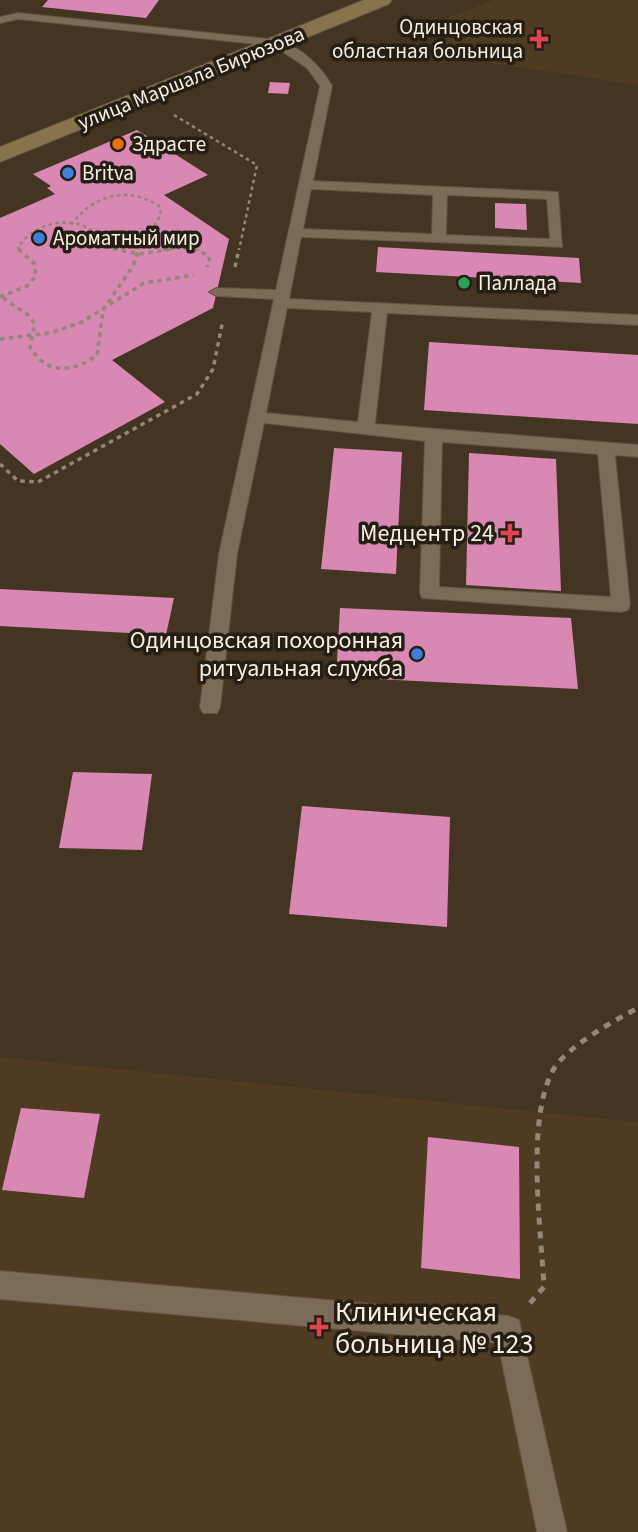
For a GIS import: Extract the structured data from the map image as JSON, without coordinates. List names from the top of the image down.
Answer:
{
  "streets": {
    "street": ["улица Маршала Бирюзова"]
  },
  "places": {
    "health": ["Одинцовская областная больница", "Медцентр 24", "Клиническая больница № 123"],
    "other": [
      "Здрасте",
      "Britva",
      "Ароматный мир",
      "Паллада",
      "Одинцовская похоронная ритуальная служба"
    ]
  }
}
